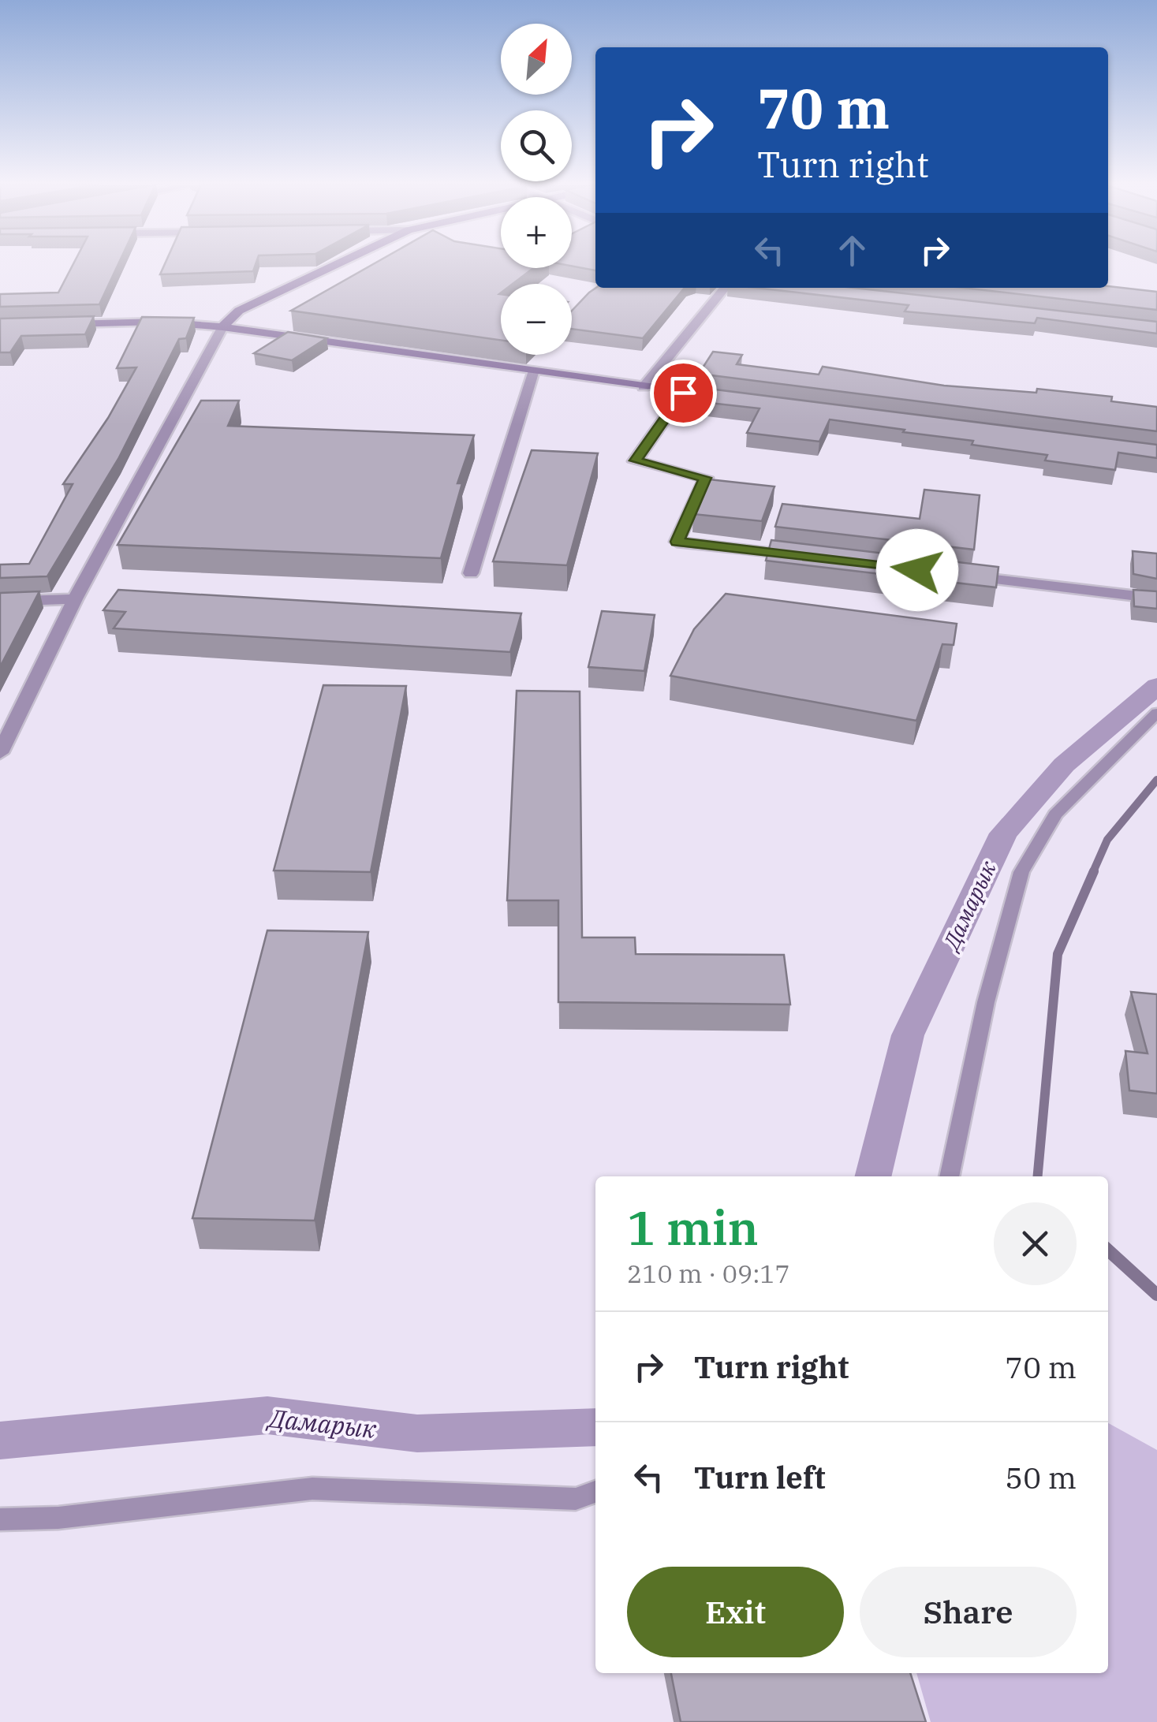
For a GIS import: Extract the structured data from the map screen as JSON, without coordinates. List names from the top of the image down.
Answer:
{
  "water": ["Дамарык"],
  "north": "top right",
  "page": {
    "map_buttons": ["+", "−"],
    "turn": ["70 m", "Turn right"],
    "heading": ["1 min", "210 m · 09:17"],
    "list": [
      {
        "name": "Turn right",
        "value": "70 m"
      },
      {
        "name": "Turn left",
        "value": "50 m"
      }
    ],
    "buttons": ["Exit", "Share"]
  }
}
